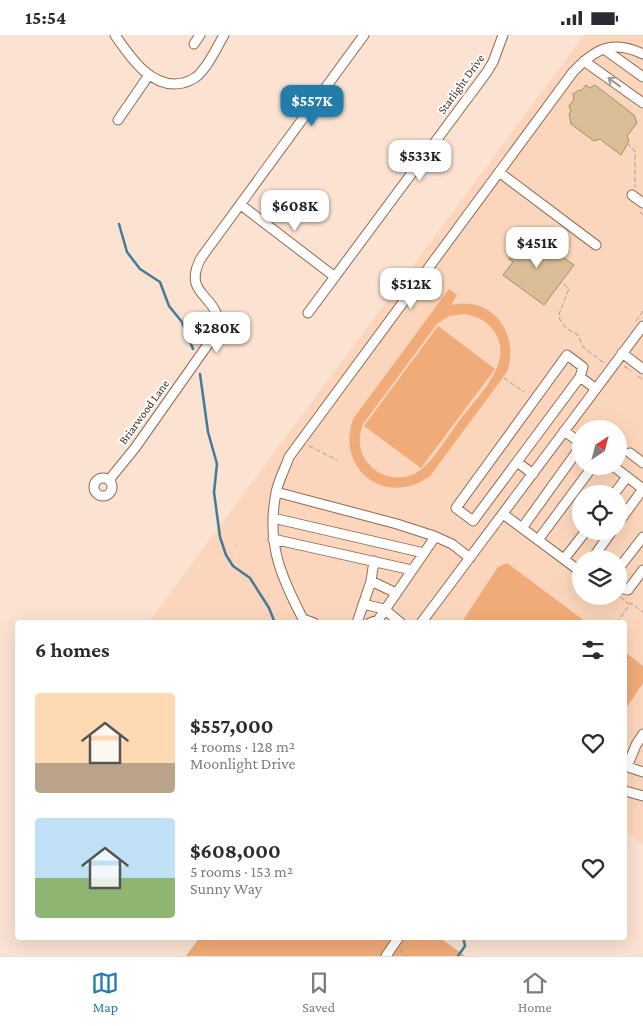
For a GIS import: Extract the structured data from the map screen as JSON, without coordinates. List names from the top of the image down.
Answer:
{
  "streets": {
    "street": ["Starlight Drive", "Briarwood Lane"]
  },
  "north": "top right",
  "page": {
    "status": "15:54",
    "price": [
      "$557K",
      "$533K",
      "$608K",
      "$451K",
      "$512K",
      "$280K"
    ],
    "heading": "6 homes",
    "list": [
      {
        "name": "$557,000",
        "note": "4 rooms · 128 m² · Moonlight Drive"
      },
      {
        "name": "$608,000",
        "note": "5 rooms · 153 m² · Sunny Way"
      }
    ],
    "tabs": ["Map", "Saved", "Home"]
  }
}
